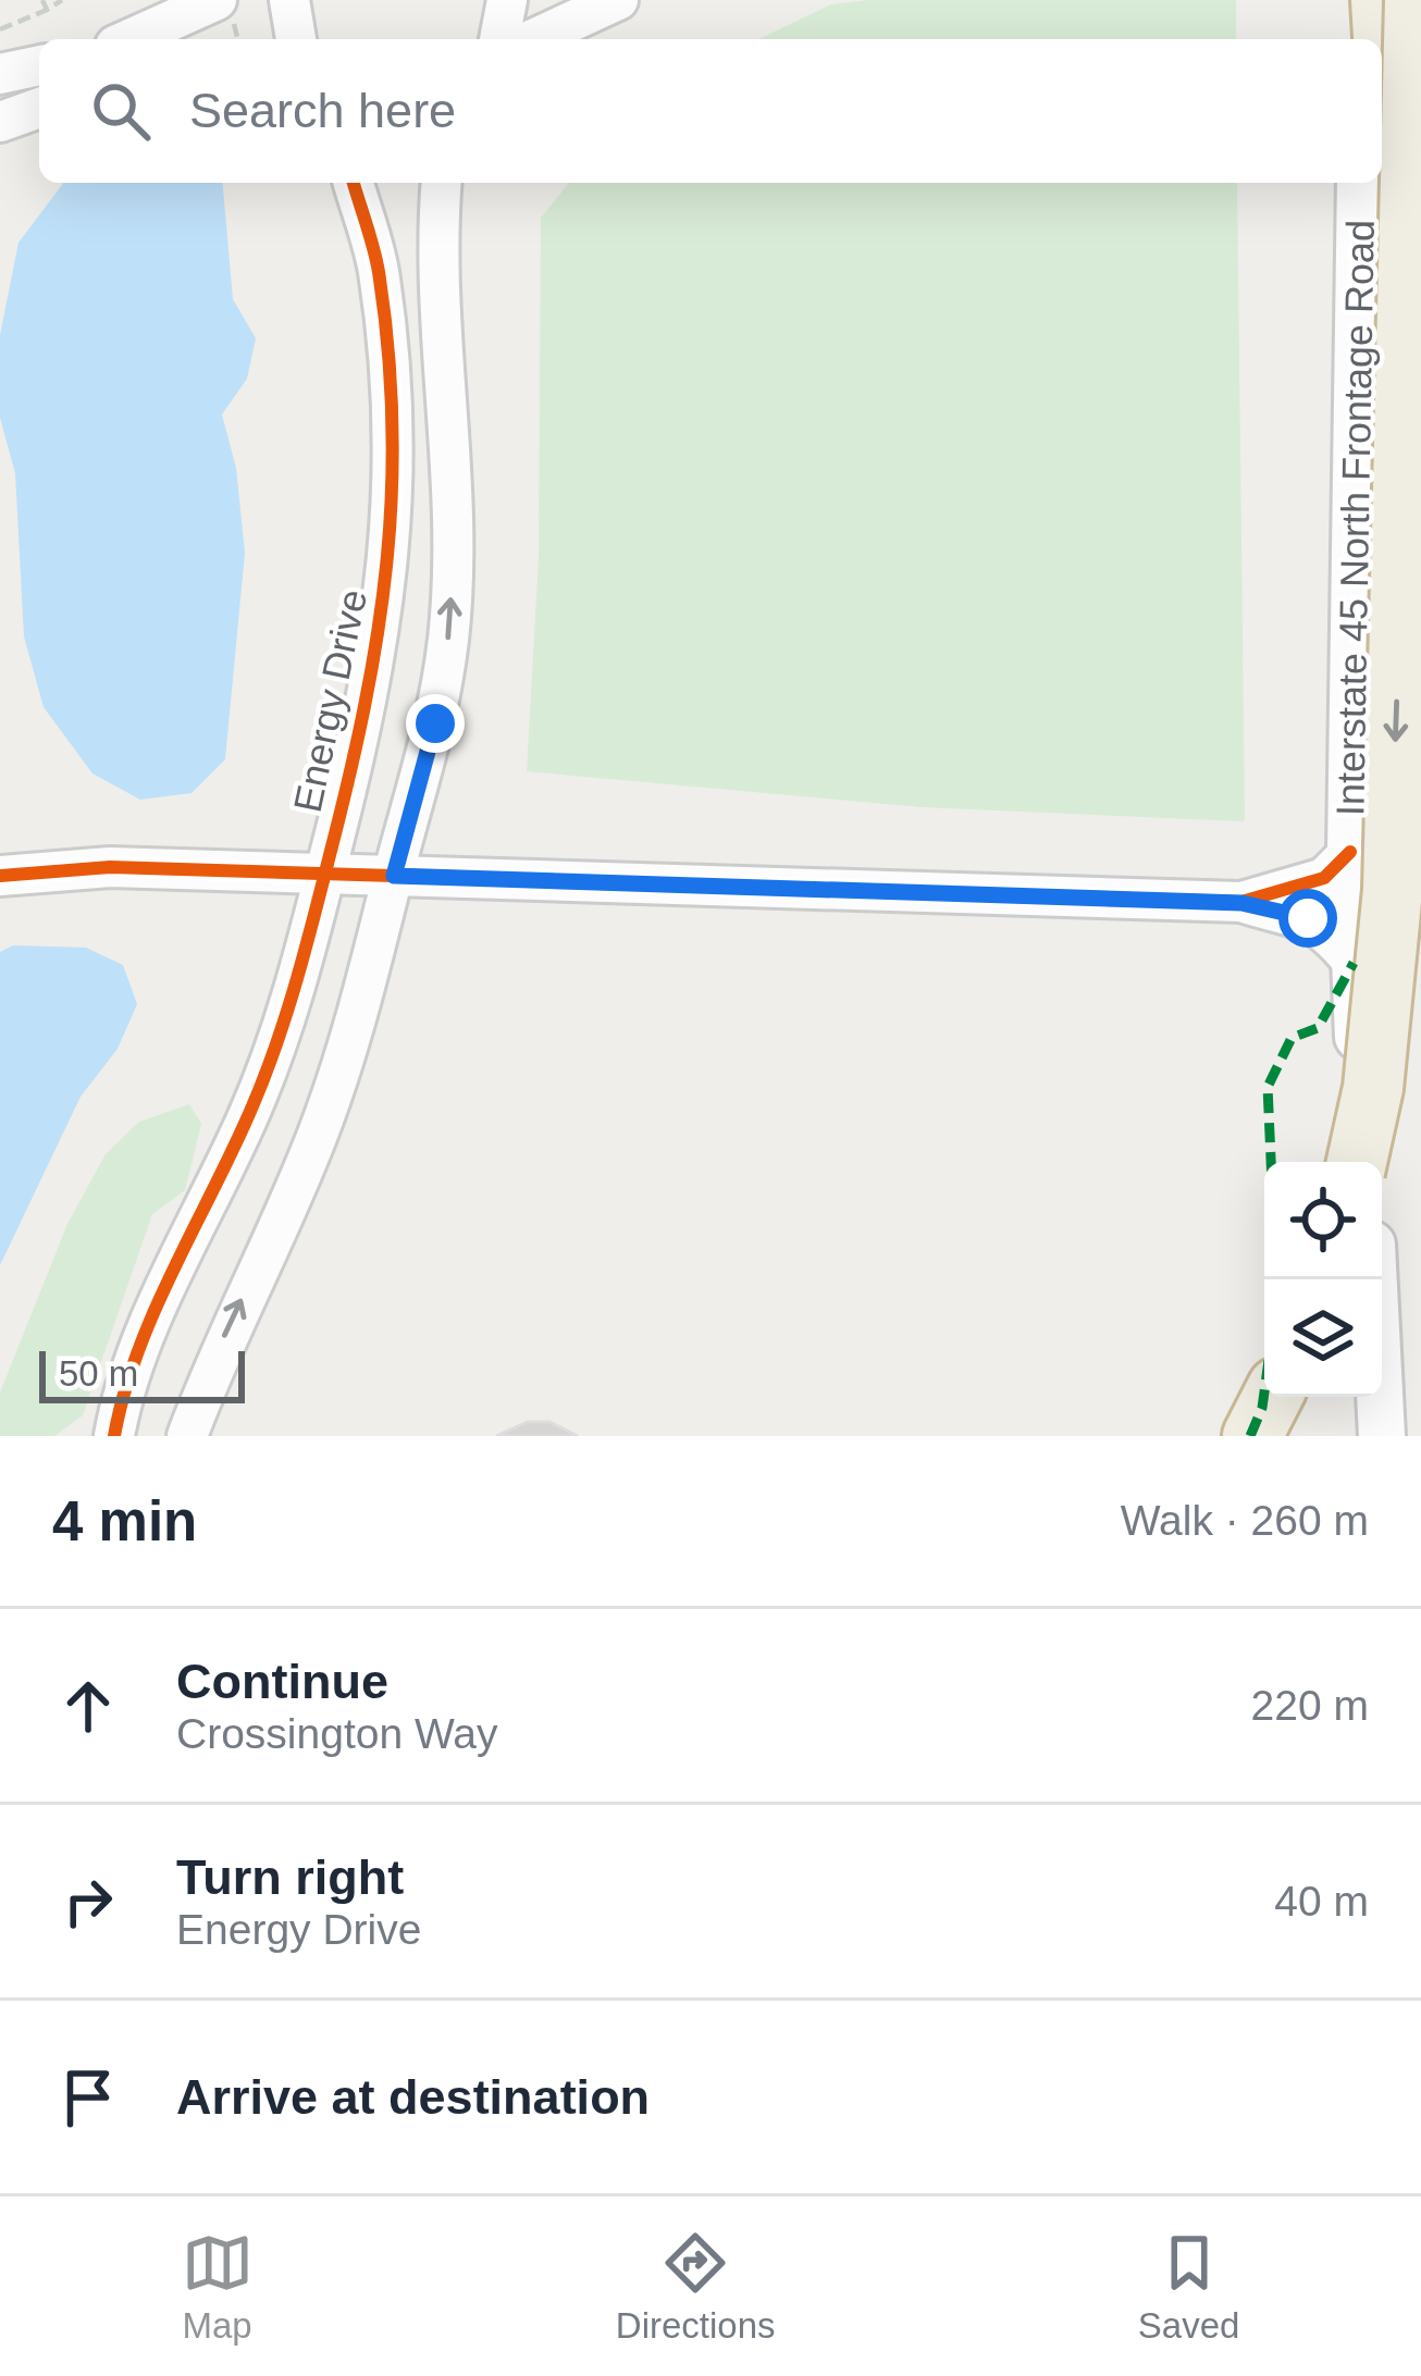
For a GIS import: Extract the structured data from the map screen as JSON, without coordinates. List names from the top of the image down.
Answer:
{
  "streets": {
    "main road": ["Interstate 45 North Frontage Road"],
    "street": ["Energy Drive"]
  },
  "scale_bar": "50 m",
  "page": {
    "search": "Search here",
    "scale": "50 m",
    "heading": ["4 min", "Walk · 260 m"],
    "list": [
      ["Continue", "Crossington Way", "220 m"],
      ["Turn right", "Energy Drive", "40 m"],
      "Arrive at destination"
    ],
    "nav": ["Map", "Directions", "Saved"]
  }
}
